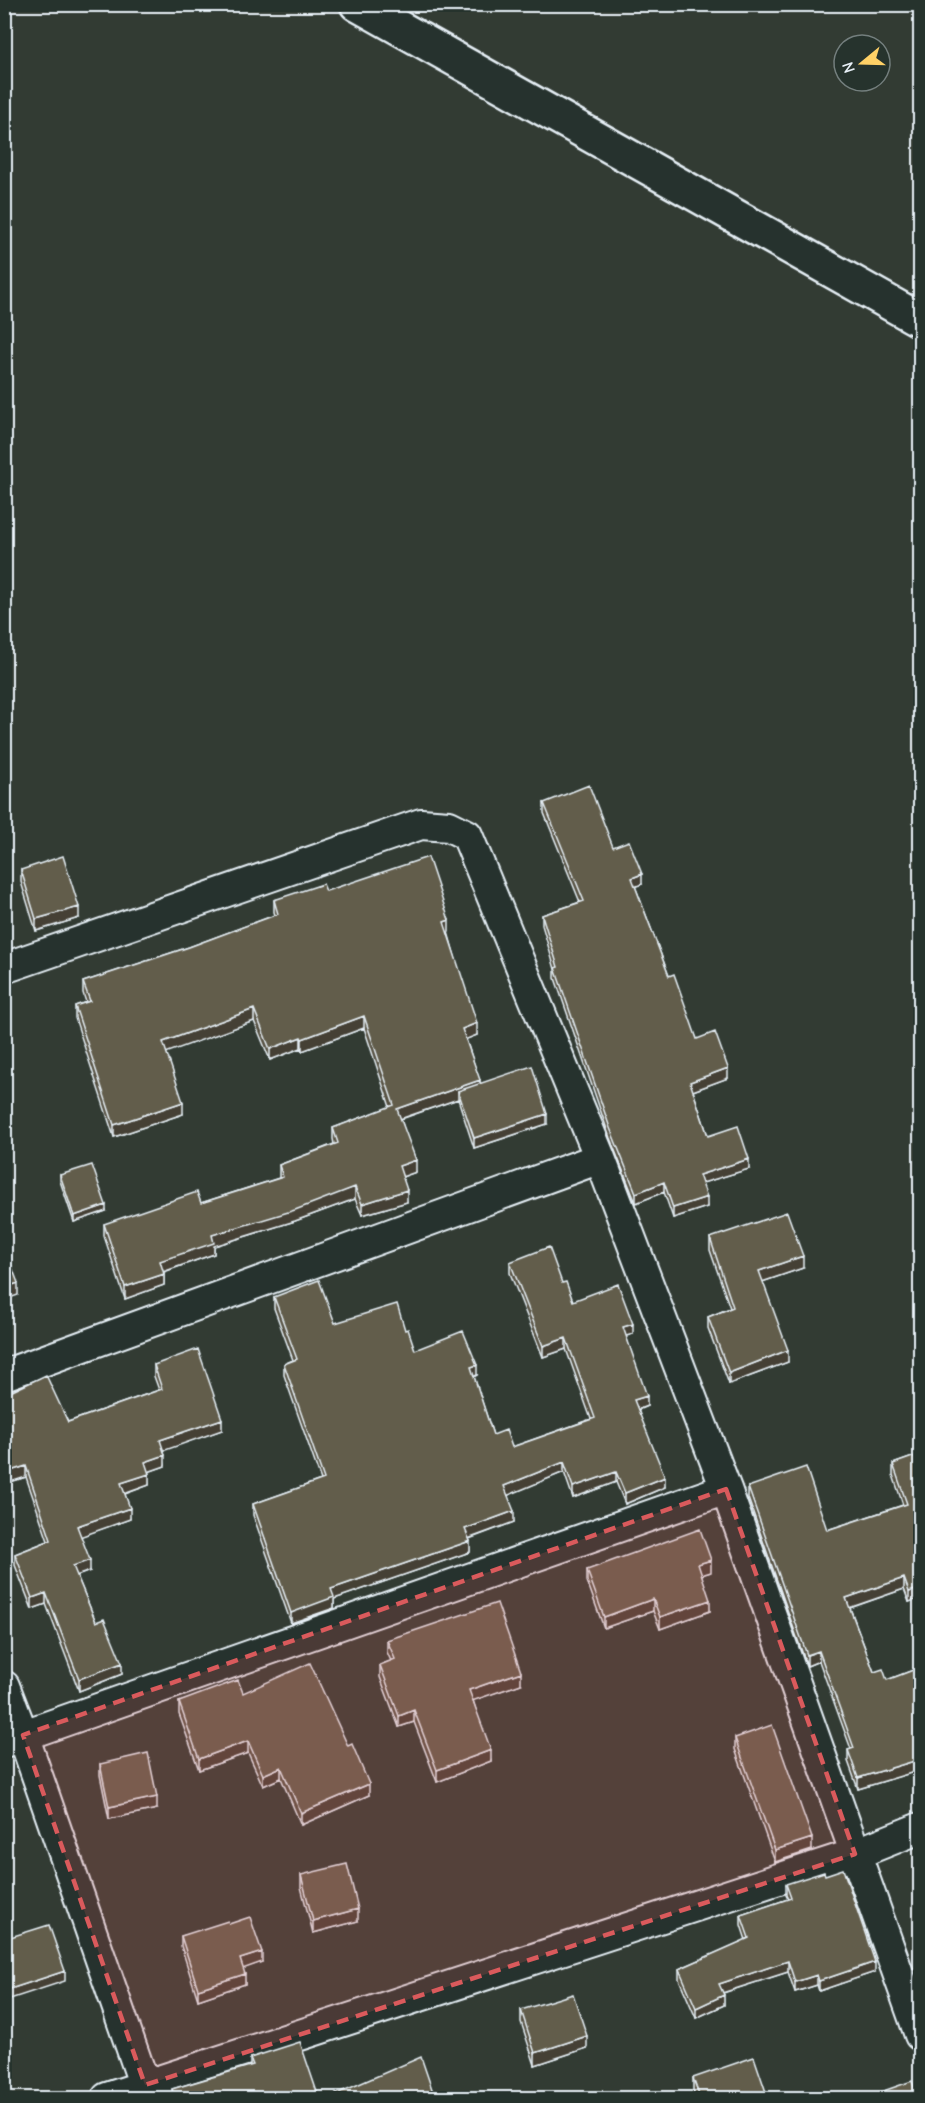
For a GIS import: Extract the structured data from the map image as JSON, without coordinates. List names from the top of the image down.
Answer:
{
  "north": "left"
}
